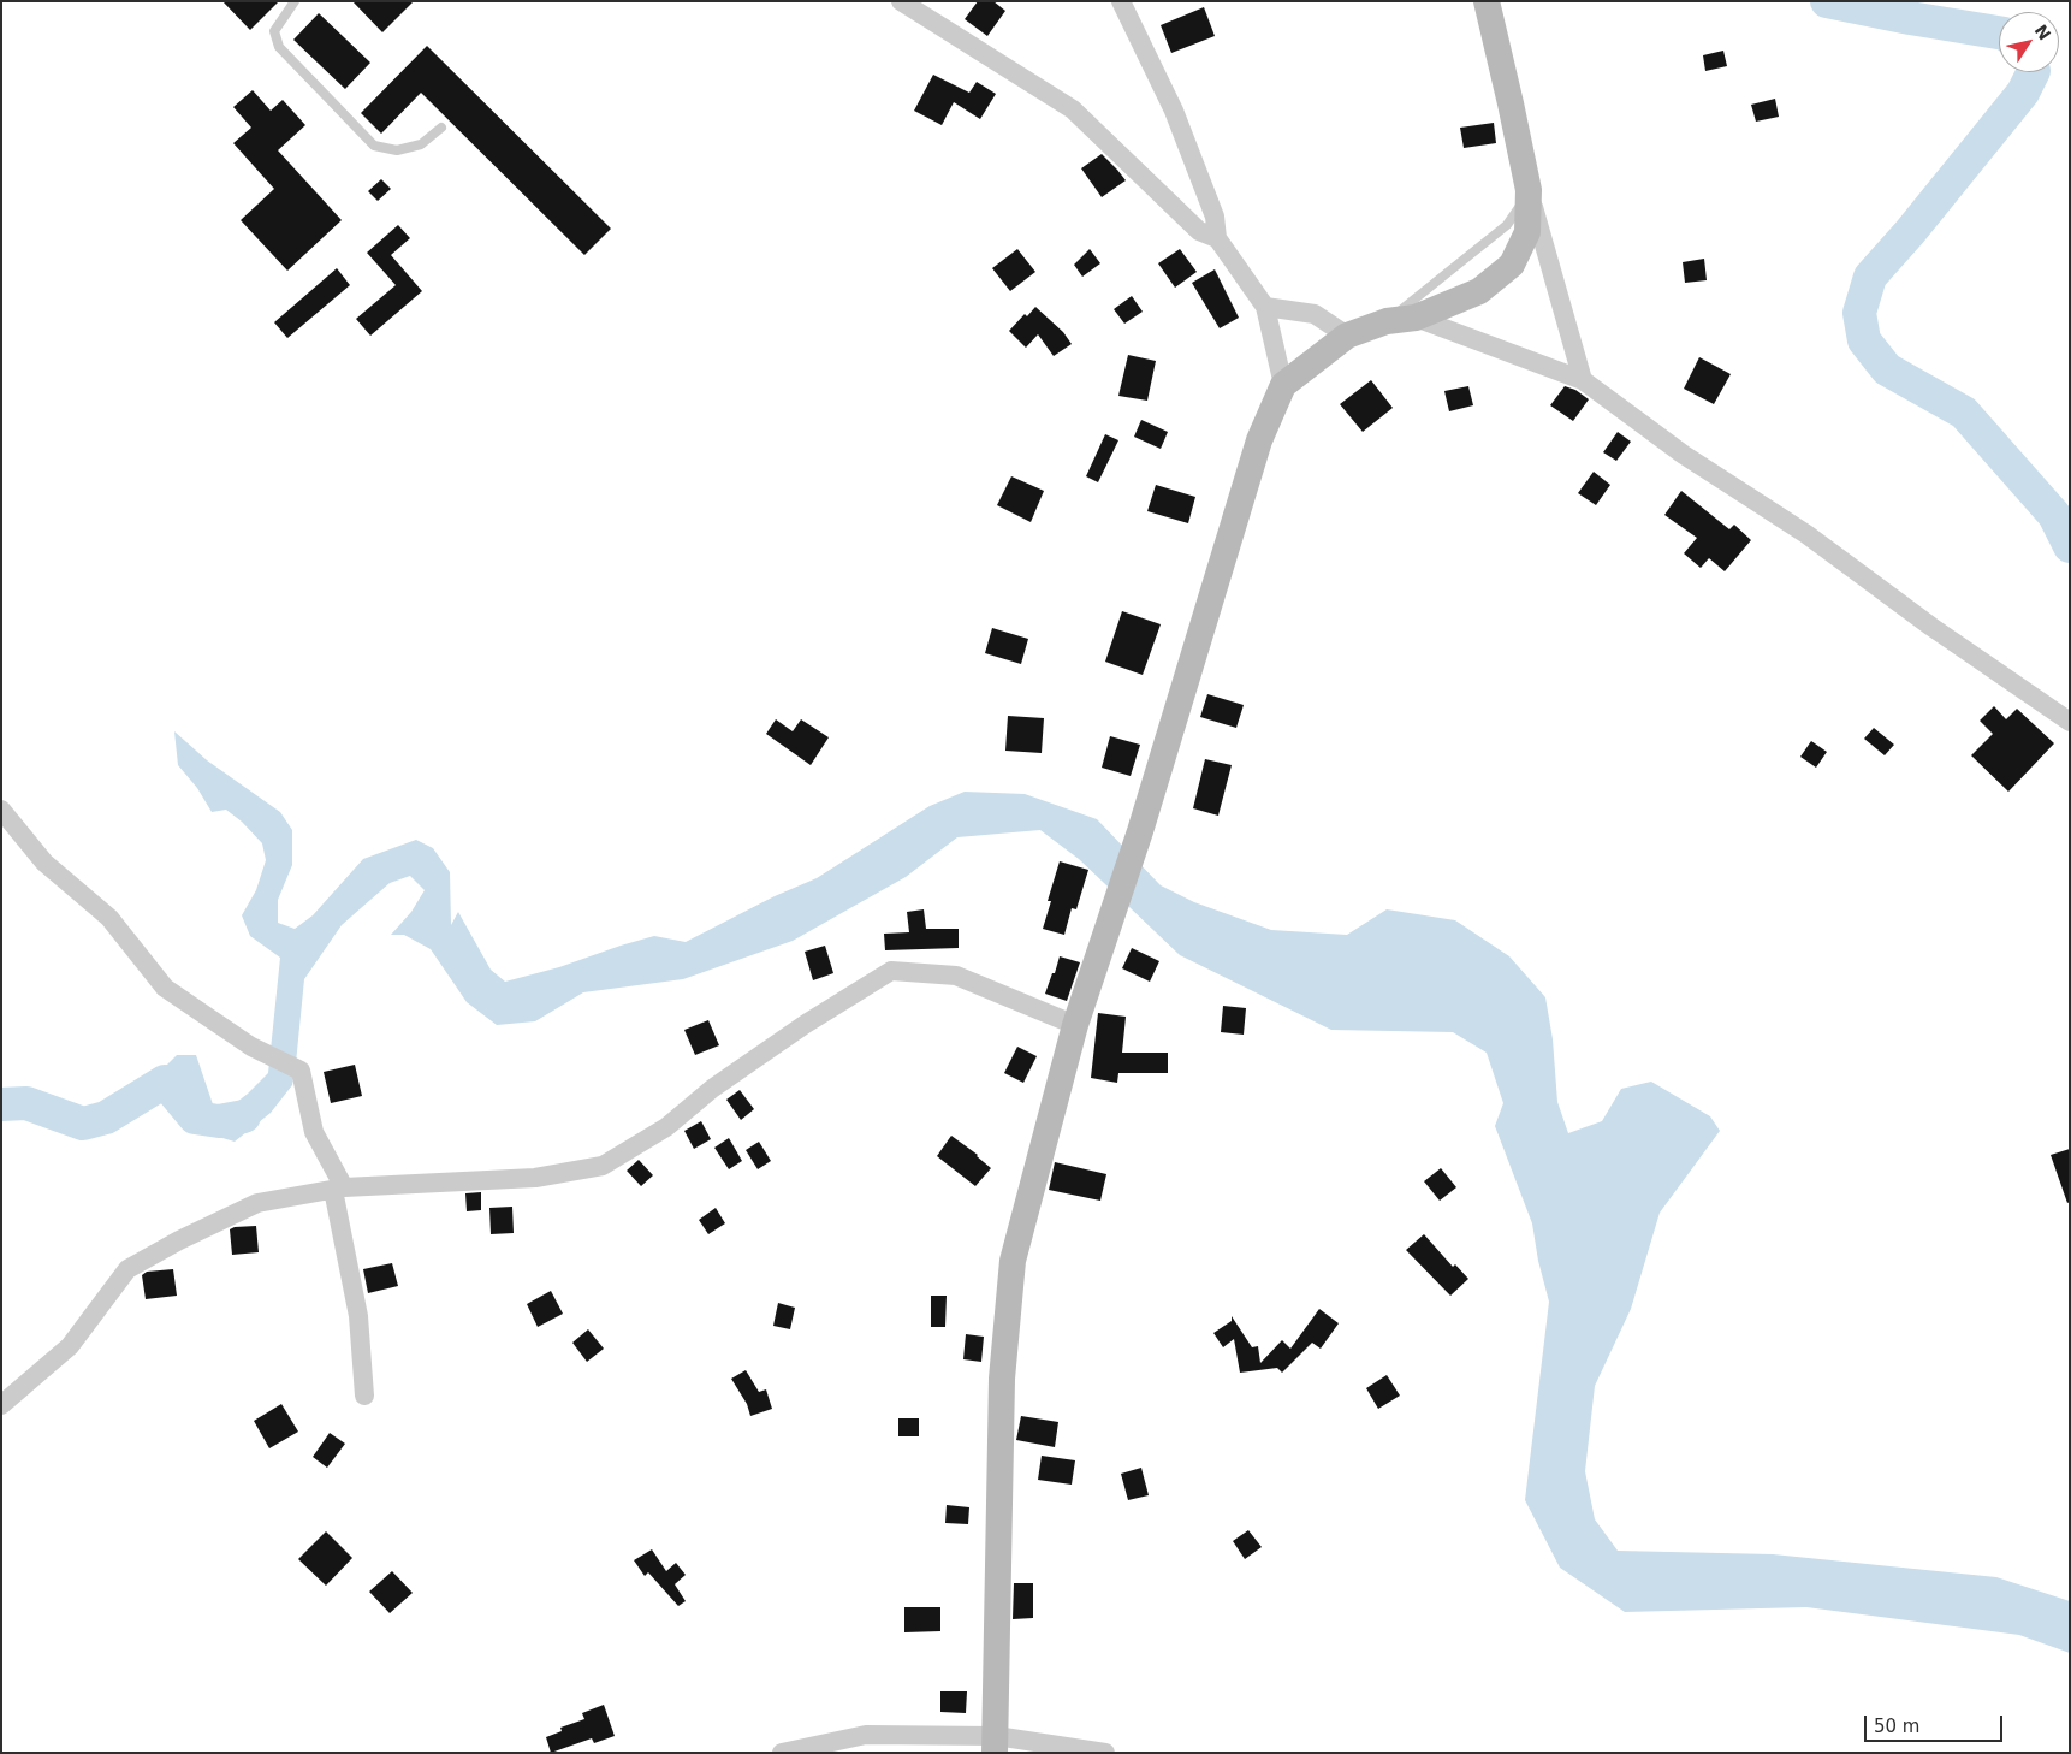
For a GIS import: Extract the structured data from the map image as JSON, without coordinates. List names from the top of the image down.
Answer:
{
  "scale_bar": "50 m",
  "north": "top right"
}
